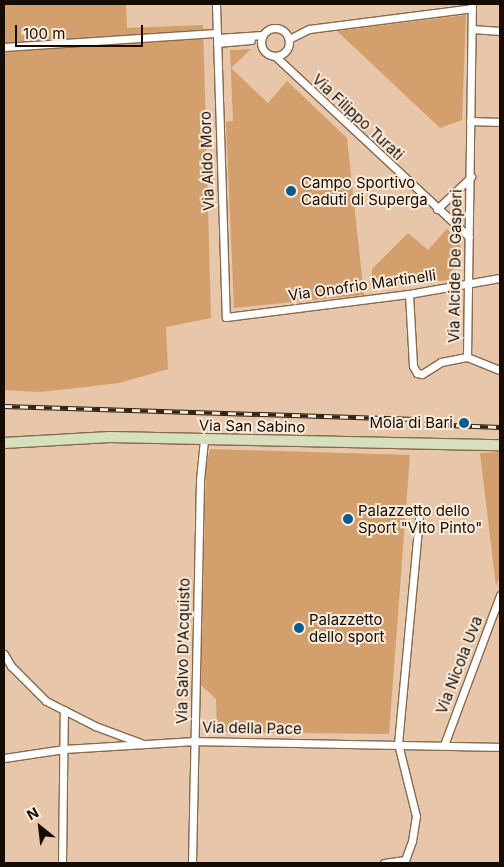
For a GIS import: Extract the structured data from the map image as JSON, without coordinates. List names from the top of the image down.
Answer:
{
  "streets": {
    "street": [
      "Via Filippo Turati",
      "Via Aldo Moro",
      "Via Alcide De Gasperi",
      "Via Onofrio Martinelli",
      "Via San Sabino",
      "Via Salvo D'Acquisto",
      "Via Nicola Uva",
      "Via della Pace"
    ]
  },
  "crossings": [
    ["Via Filippo Turati", "Via Alcide De Gasperi"],
    ["Via Aldo Moro", "Via Onofrio Martinelli"],
    ["Via Alcide De Gasperi", "Via Onofrio Martinelli"],
    ["Via San Sabino", "Via Salvo D'Acquisto"],
    ["Via Salvo D'Acquisto", "Via della Pace"],
    ["Via Nicola Uva", "Via della Pace"]
  ],
  "places": [
    "Campo Sportivo Caduti di Superga",
    "Mola di Bari",
    "Palazzetto dello Sport \"Vito Pinto\"",
    "Palazzetto dello sport"
  ],
  "scale_bar": "100 m",
  "north": "top left"
}
